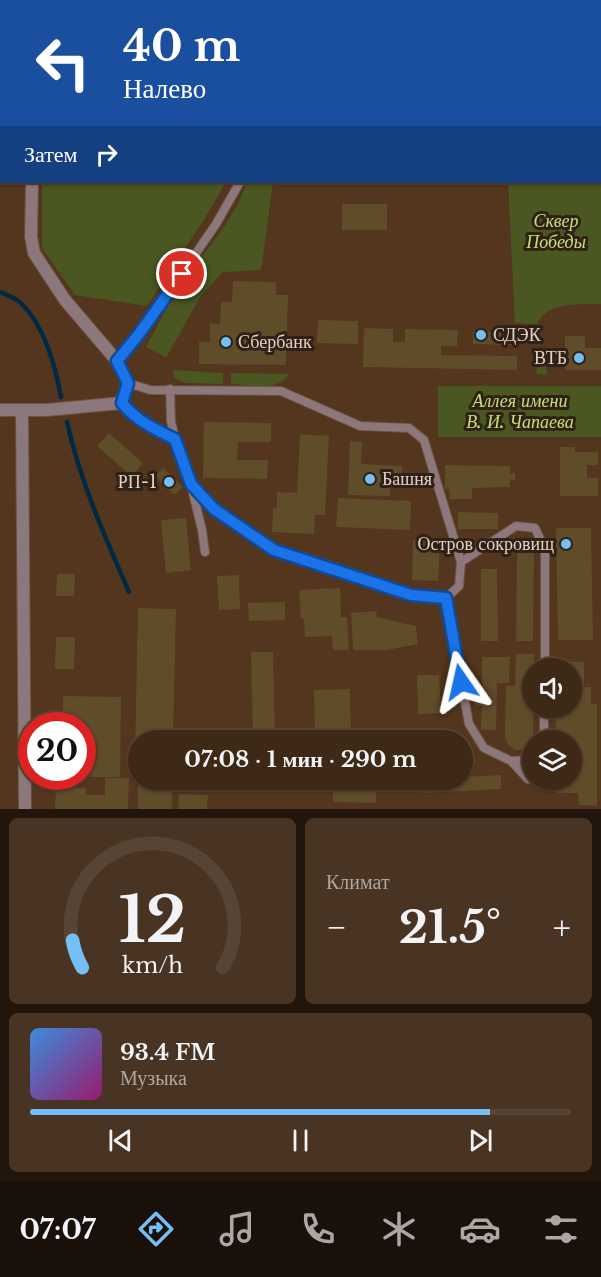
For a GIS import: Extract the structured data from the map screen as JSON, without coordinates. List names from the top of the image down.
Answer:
{
  "parks": ["Сквер Победы", "Аллея имени В. И. Чапаева"],
  "places": [
    "СДЭК",
    "Сбербанк",
    "ВТБ",
    "Башня",
    "РП-1",
    "Остров сокровищ"
  ],
  "page": {
    "turn": ["40 m", "Налево"],
    "then": "Затем",
    "limit": "20",
    "trip": "07:08 · 1 мин · 290 m",
    "tile": "Климат",
    "heat": ["−", "21.5°", "+"],
    "song": ["93.4 FM", "Музыка"],
    "tabs": "07:07",
    "gauge": ["12", "km/h"]
  }
}
